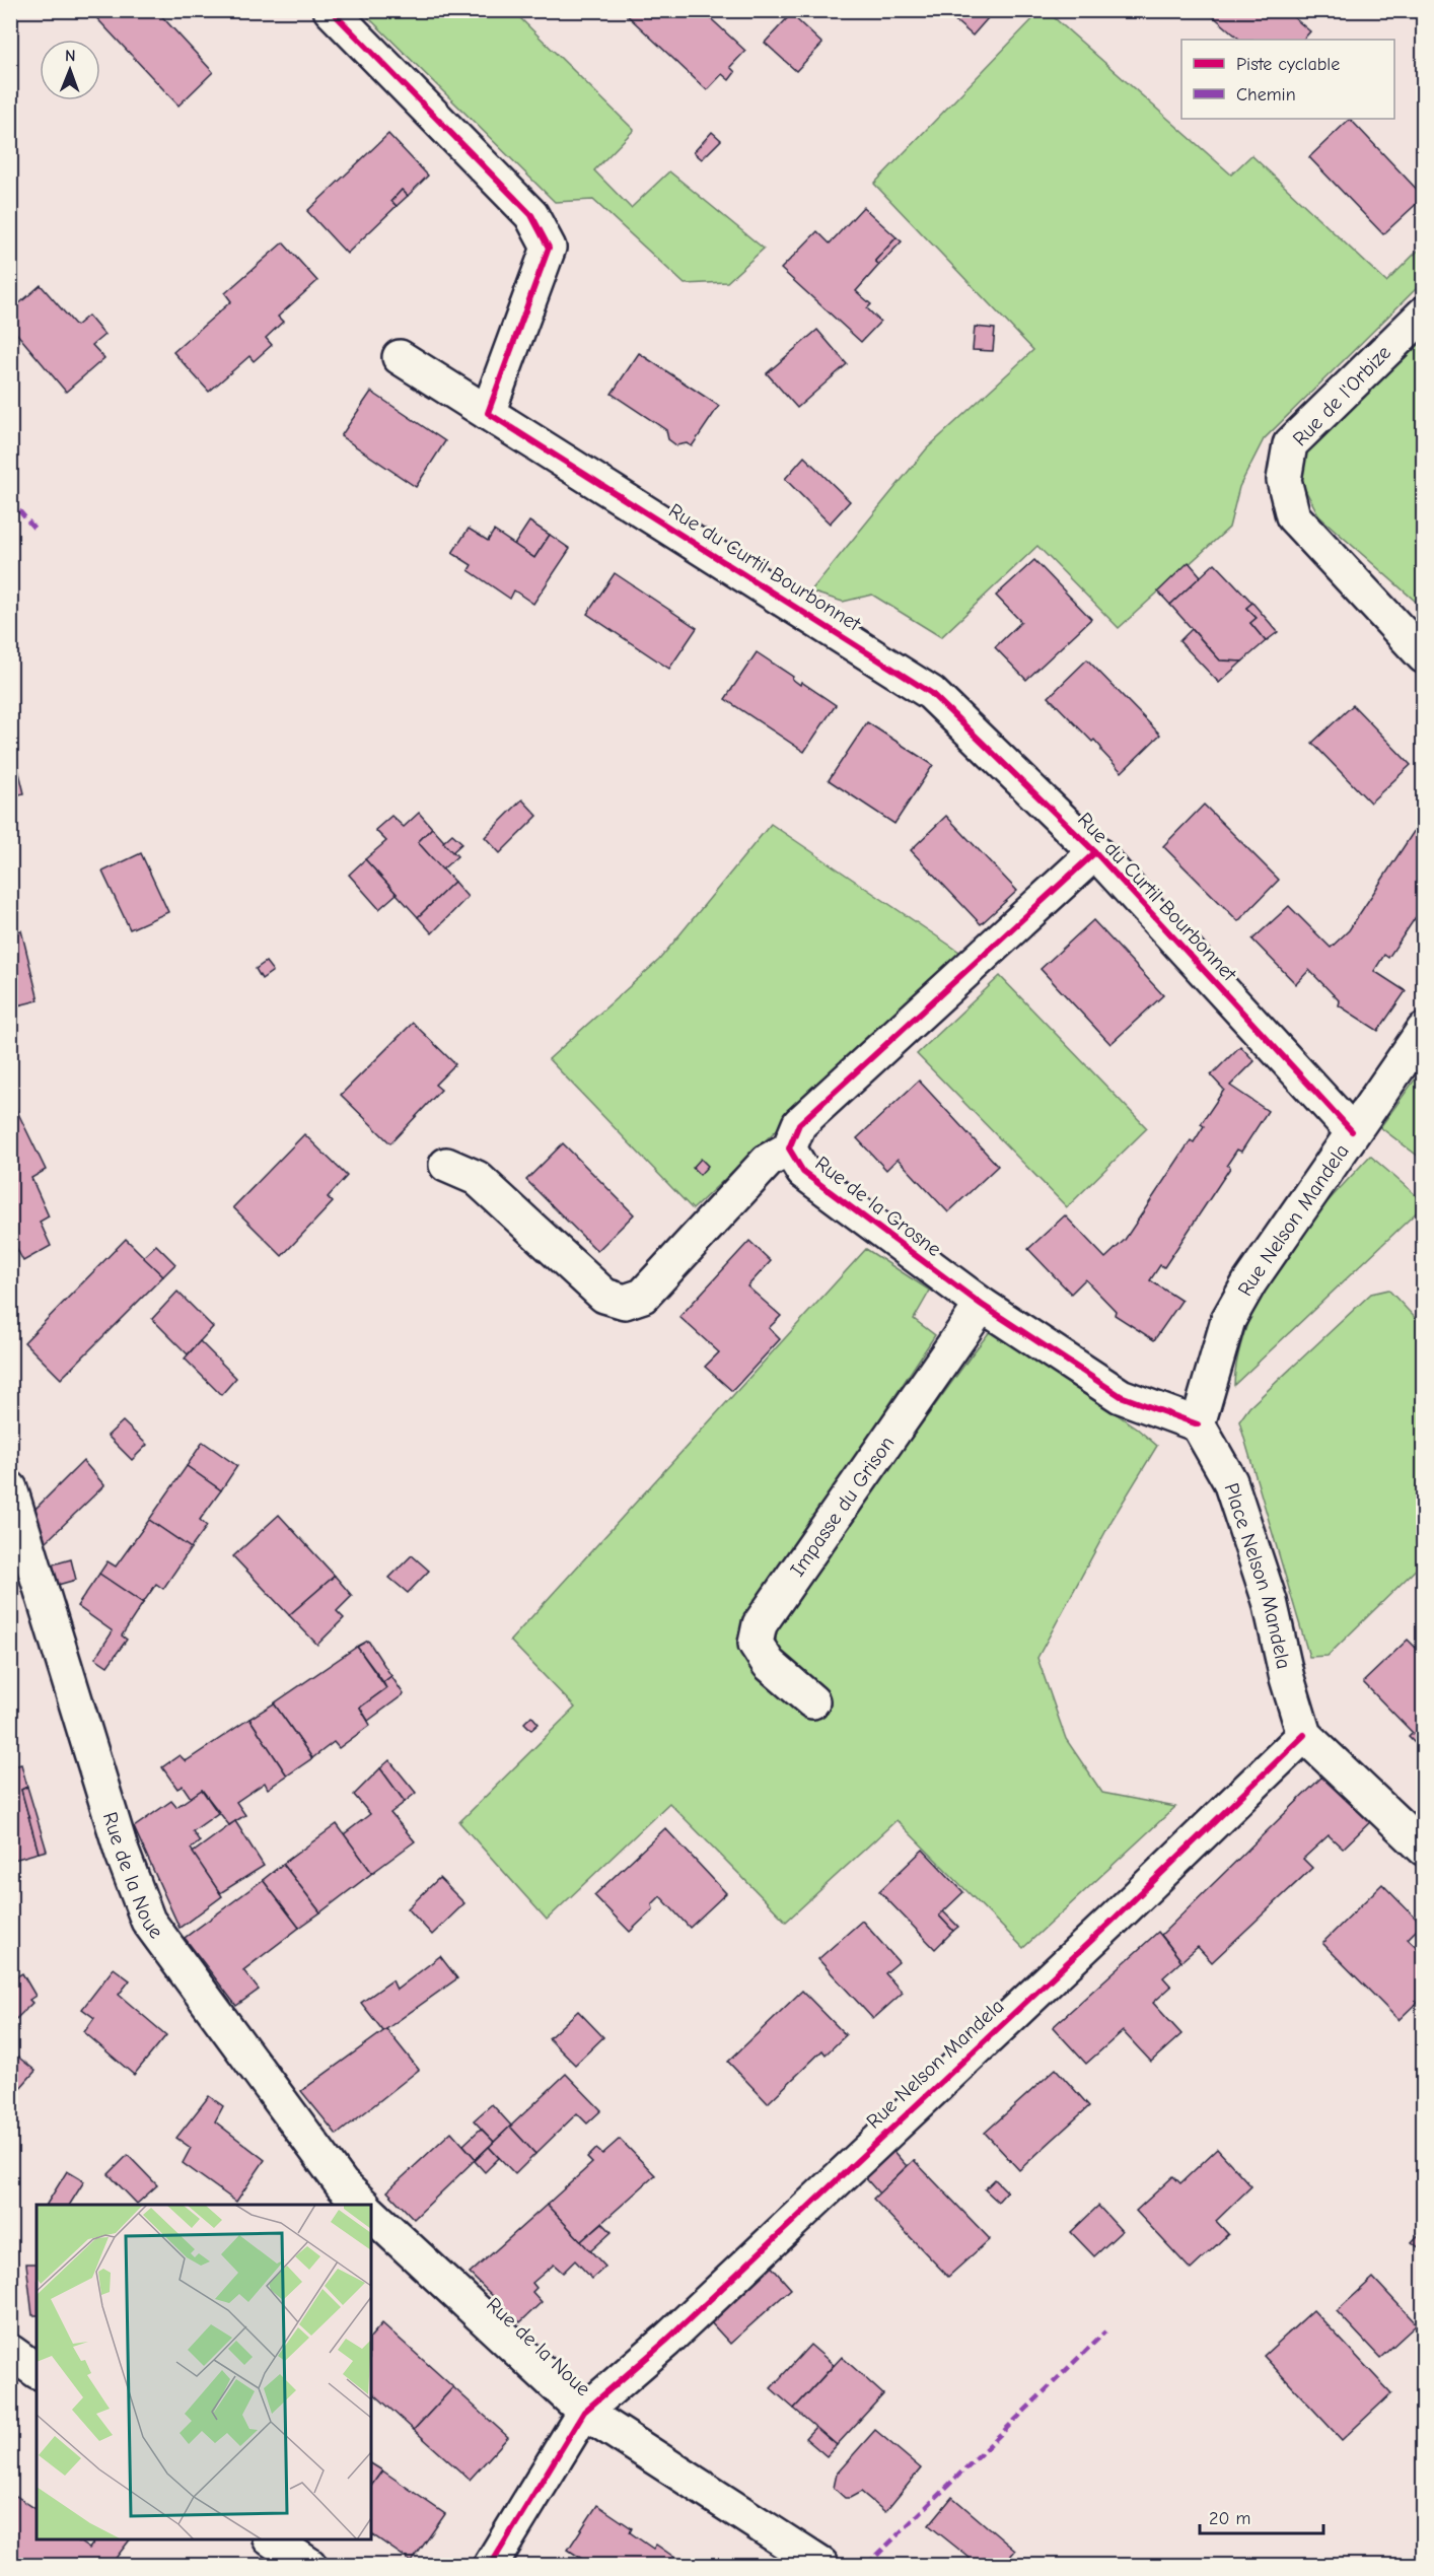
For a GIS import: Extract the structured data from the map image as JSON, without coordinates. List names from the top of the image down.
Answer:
{
  "streets": {
    "street": [
      "Rue de l'Orbize",
      "Rue du Curtil Bourbonnet",
      "Rue de la Grosne",
      "Rue Nelson Mandela",
      "Impasse du Grison",
      "Place Nelson Mandela",
      "Rue de la Noue"
    ]
  },
  "crossings": [
    ["Rue du Curtil Bourbonnet", "Rue Nelson Mandela"],
    ["Rue de la Grosne", "Rue Nelson Mandela"],
    ["Rue de la Grosne", "Impasse du Grison"],
    ["Rue de la Grosne", "Place Nelson Mandela"],
    ["Rue Nelson Mandela", "Place Nelson Mandela"],
    ["Rue Nelson Mandela", "Rue de la Noue"]
  ],
  "legend": ["Piste cyclable", "Chemin"],
  "scale_bar": "20 m",
  "north": "top"
}
